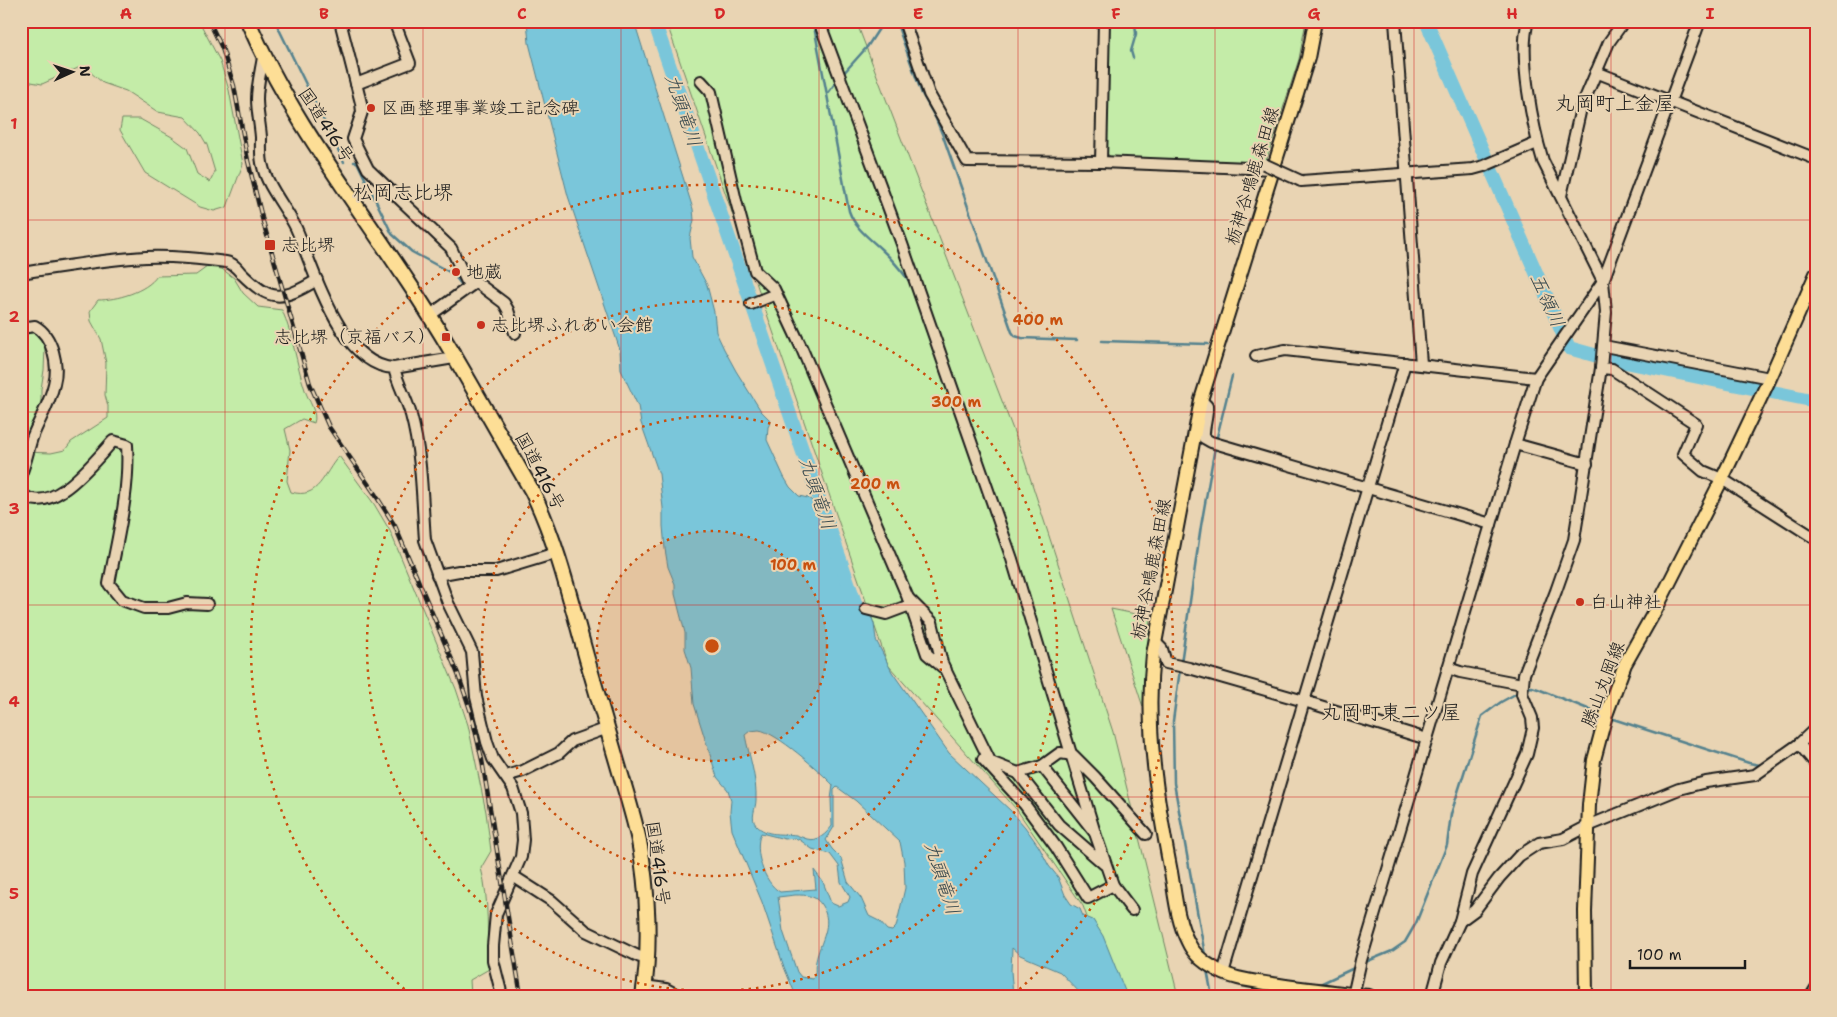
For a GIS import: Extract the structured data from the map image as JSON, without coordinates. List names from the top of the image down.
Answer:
{
  "streets": {
    "highway": ["国道416号"],
    "main road": ["栃神谷鳴鹿森田線", "勝山丸岡線"]
  },
  "districts": ["丸岡町上金屋", "松岡志比堺", "丸岡町東二ツ屋"],
  "water": ["九頭竜川", "五領川"],
  "places": {
    "other": [
      "区画整理事業竣工記念碑",
      "地蔵",
      "志比堺ふれあい会館",
      "白山神社"
    ],
    "transit": ["志比堺", "志比堺（京福バス）"]
  },
  "scale_bar": "100 m",
  "north": "right",
  "grid": {
    "columns": [
      "A",
      "B",
      "C",
      "D",
      "E",
      "F",
      "G",
      "H",
      "I"
    ],
    "rows": [
      "1",
      "2",
      "3",
      "4",
      "5"
    ]
  },
  "rings": [
    "400 m",
    "300 m",
    "200 m",
    "100 m"
  ]
}
